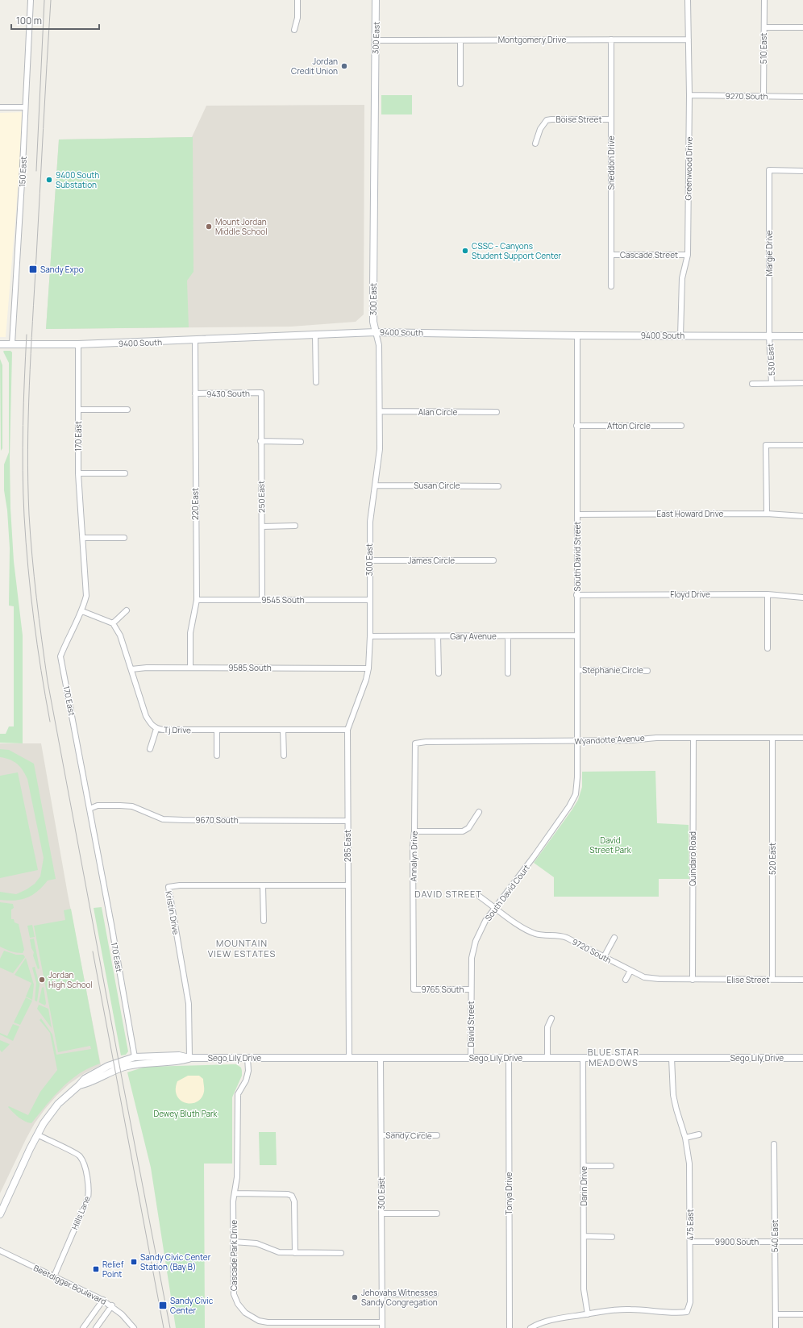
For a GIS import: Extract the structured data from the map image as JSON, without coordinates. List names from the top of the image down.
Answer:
{
  "streets": {
    "street": [
      "300 East",
      "Montgomery Drive",
      "510 East",
      "9270 South",
      "Boise Street",
      "Sneddon Drive",
      "Greenwood Drive",
      "150 East",
      "Margie Drive",
      "Cascade Street",
      "9400 South",
      "530 East",
      "9430 South",
      "Alan Circle",
      "Afton Circle",
      "170 East",
      "Susan Circle",
      "250 East",
      "220 East",
      "East Howard Drive",
      "South David Street",
      "James Circle",
      "Floyd Drive",
      "9545 South",
      "Gary Avenue",
      "9585 South",
      "Stephanie Circle",
      "Tj Drive",
      "Wyandotte Avenue",
      "9670 South",
      "285 East",
      "Annalyn Drive",
      "Quindaro Road",
      "520 East",
      "South David Court",
      "Kristin Drive",
      "9720 South",
      "Elise Street",
      "9765 South",
      "David Street",
      "Sego Lily Drive",
      "Sandy Circle",
      "Darin Drive",
      "Tonya Drive",
      "Hills Lane",
      "475 East",
      "540 East",
      "9900 South",
      "Cascade Park Drive",
      "Beetdigger Boulevard"
    ]
  },
  "crossings": [
    ["300 East", "Montgomery Drive"],
    ["300 East", "9400 South"],
    ["300 East", "Alan Circle"],
    ["300 East", "Susan Circle"],
    ["300 East", "James Circle"],
    ["300 East", "9545 South"],
    ["300 East", "Gary Avenue"],
    ["300 East", "285 East"],
    ["300 East", "Sego Lily Drive"],
    ["300 East", "Sandy Circle"],
    ["300 East", "Cascade Park Drive"],
    ["Montgomery Drive", "Sneddon Drive"],
    ["Montgomery Drive", "Greenwood Drive"],
    ["510 East", "9270 South"],
    ["9270 South", "Greenwood Drive"],
    ["Boise Street", "Sneddon Drive"],
    ["Sneddon Drive", "Cascade Street"],
    ["Greenwood Drive", "Cascade Street"],
    ["Greenwood Drive", "9400 South"],
    ["150 East", "9400 South"],
    ["Margie Drive", "9400 South"],
    ["Margie Drive", "530 East"],
    ["9400 South", "530 East"],
    ["9400 South", "170 East"],
    ["9400 South", "220 East"],
    ["9400 South", "South David Street"],
    ["9430 South", "250 East"],
    ["9430 South", "220 East"],
    ["Afton Circle", "South David Street"],
    ["170 East", "9670 South"],
    ["170 East", "Sego Lily Drive"],
    ["250 East", "9545 South"],
    ["220 East", "9545 South"],
    ["220 East", "9585 South"],
    ["East Howard Drive", "South David Street"],
    ["South David Street", "Floyd Drive"],
    ["South David Street", "Gary Avenue"],
    ["South David Street", "Stephanie Circle"],
    ["South David Street", "Wyandotte Avenue"],
    ["South David Street", "South David Court"],
    ["Gary Avenue", "285 East"],
    ["9585 South", "Tj Drive"],
    ["9585 South", "285 East"],
    ["Tj Drive", "285 East"],
    ["Wyandotte Avenue", "Annalyn Drive"],
    ["Wyandotte Avenue", "Quindaro Road"],
    ["Wyandotte Avenue", "520 East"],
    ["9670 South", "285 East"],
    ["285 East", "Kristin Drive"],
    ["285 East", "Sego Lily Drive"],
    ["Annalyn Drive", "9765 South"],
    ["Quindaro Road", "9720 South"],
    ["Quindaro Road", "Elise Street"],
    ["520 East", "Elise Street"],
    ["South David Court", "9720 South"],
    ["South David Court", "9765 South"],
    ["South David Court", "David Street"],
    ["Kristin Drive", "Sego Lily Drive"],
    ["9720 South", "Elise Street"],
    ["9765 South", "David Street"],
    ["David Street", "Sego Lily Drive"],
    ["Sego Lily Drive", "Darin Drive"],
    ["Sego Lily Drive", "Tonya Drive"],
    ["Sego Lily Drive", "Hills Lane"],
    ["Sego Lily Drive", "475 East"],
    ["Sego Lily Drive", "Cascade Park Drive"],
    ["Darin Drive", "475 East"],
    ["Hills Lane", "Beetdigger Boulevard"],
    ["475 East", "9900 South"],
    ["540 East", "9900 South"]
  ],
  "districts": ["DAVID STREET", "MOUNTAIN VIEW ESTATES", "BLUE STAR MEADOWS"],
  "parks": ["David Street Park", "Dewey Bluth Park"],
  "places": {
    "other": [
      "Jordan Credit Union",
      "9400 South Substation",
      "Mount Jordan Middle School",
      "CSSC - Canyons Student Support Center",
      "Jordan High School",
      "Jehovahs Witnesses Sandy Congregation"
    ],
    "transit": [
      "Sandy Expo",
      "Sandy Civic Center Station (Bay B)",
      "Relief Point",
      "Sandy Civic Center"
    ]
  },
  "scale_bar": "100 m"
}
